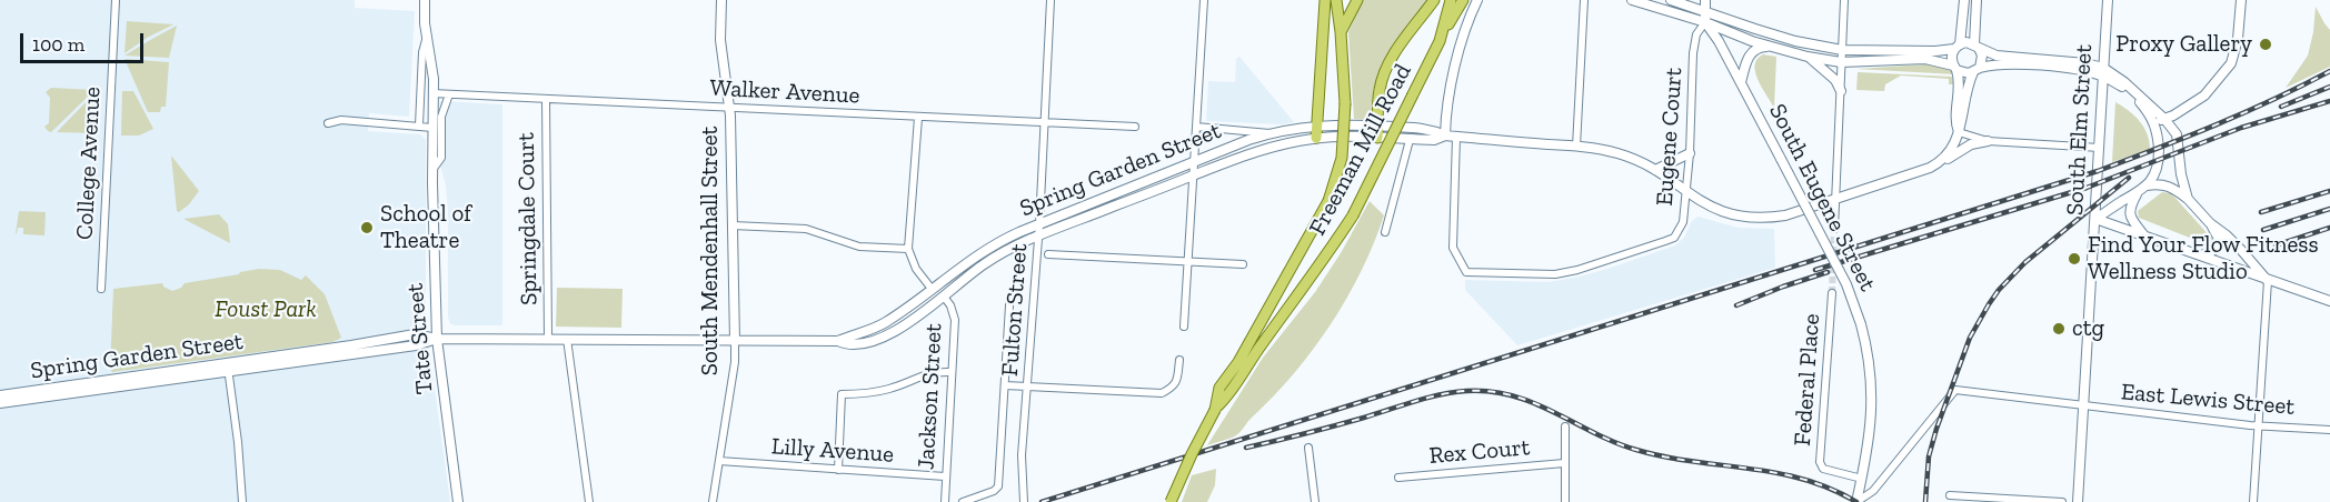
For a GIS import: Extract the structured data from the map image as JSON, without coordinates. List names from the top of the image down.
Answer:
{
  "streets": {
    "main road": [
      "South Elm Street",
      "Freeman Mill Road",
      "Spring Garden Street",
      "South Eugene Street",
      "South Mendenhall Street",
      "Tate Street"
    ],
    "street": [
      "Walker Avenue",
      "Eugene Court",
      "College Avenue",
      "Springdale Court",
      "Fulton Street",
      "Federal Place",
      "Jackson Street",
      "East Lewis Street",
      "Lilly Avenue",
      "Rex Court"
    ]
  },
  "crossings": [
    ["Walker Avenue", "Springdale Court"],
    ["Walker Avenue", "South Mendenhall Street"],
    ["Walker Avenue", "Fulton Street"],
    ["Walker Avenue", "Tate Street"],
    ["South Elm Street", "East Lewis Street"],
    ["Eugene Court", "Spring Garden Street"],
    ["Eugene Court", "South Eugene Street"],
    ["Spring Garden Street", "Springdale Court"],
    ["Spring Garden Street", "South Mendenhall Street"],
    ["Spring Garden Street", "Fulton Street"],
    ["Spring Garden Street", "Tate Street"],
    ["Spring Garden Street", "Jackson Street"],
    ["South Eugene Street", "Federal Place"],
    ["South Eugene Street", "East Lewis Street"],
    ["South Mendenhall Street", "Lilly Avenue"],
    ["Jackson Street", "Lilly Avenue"]
  ],
  "parks": ["Foust Park"],
  "places": [
    "Proxy Gallery",
    "School of Theatre",
    "Find Your Flow Fitness Wellness Studio",
    "ctg"
  ],
  "scale_bar": "100 m"
}
